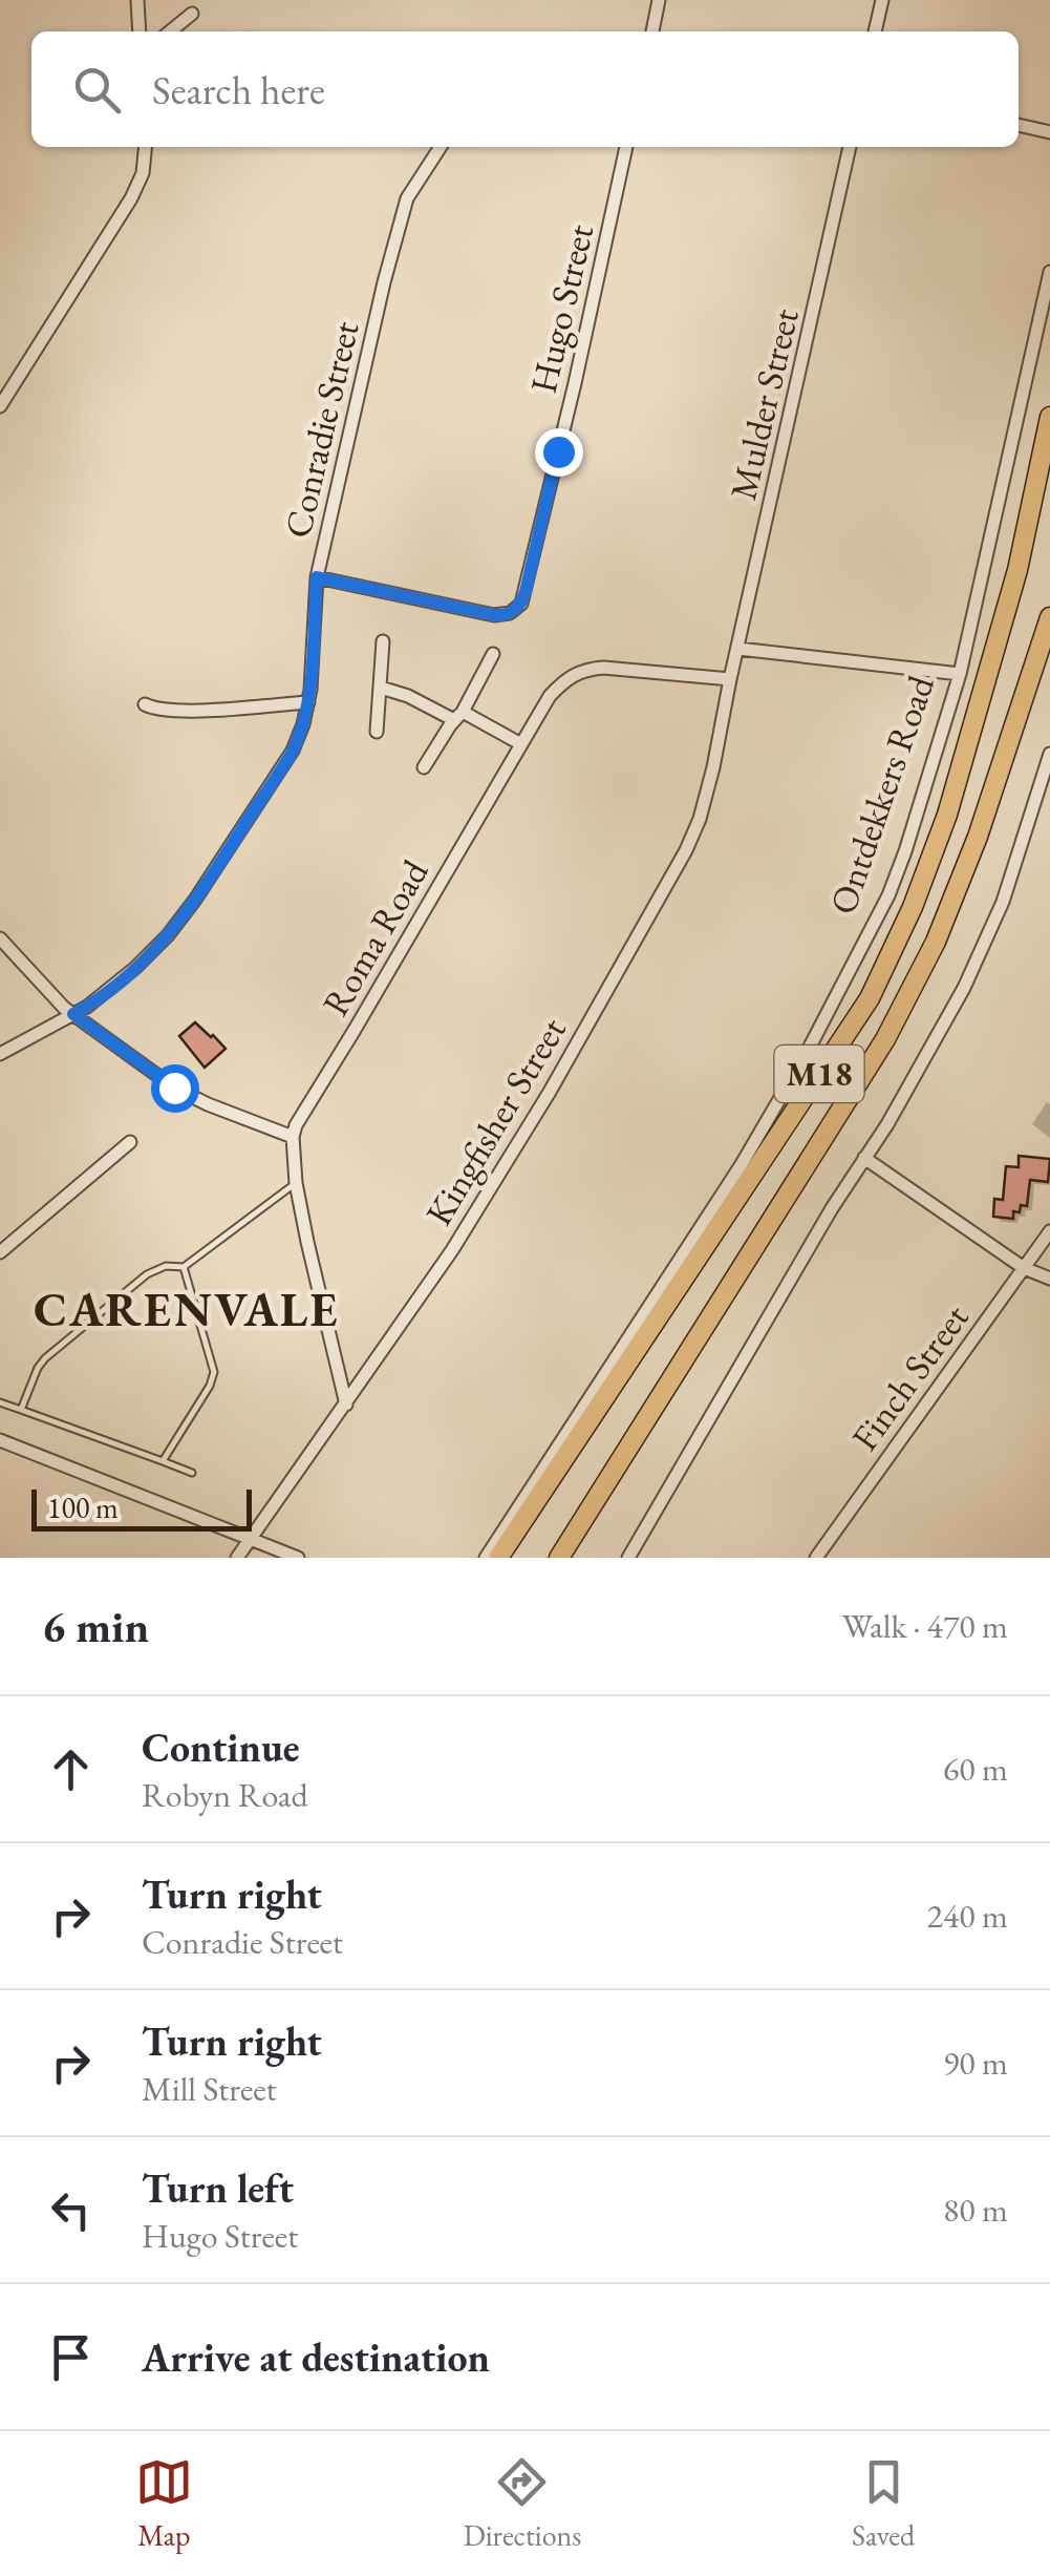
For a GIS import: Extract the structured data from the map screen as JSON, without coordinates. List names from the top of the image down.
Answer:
{
  "streets": {
    "main road": ["Ontdekkers Road", "M18"],
    "street": [
      "Hugo Street",
      "Mulder Street",
      "Conradie Street",
      "Roma Road",
      "Kingfisher Street",
      "Finch Street"
    ]
  },
  "crossings": [
    ["Hugo Street", "Conradie Street"],
    ["Mulder Street", "Roma Road"],
    ["Mulder Street", "Kingfisher Street"],
    ["Roma Road", "Kingfisher Street"]
  ],
  "districts": ["CARENVALE"],
  "scale_bar": "100 m",
  "page": {
    "search": "Search here",
    "scale": "100 m",
    "heading": ["6 min", "Walk · 470 m"],
    "list": [
      ["Continue", "Robyn Road", "60 m"],
      ["Turn right", "Conradie Street", "240 m"],
      ["Turn right", "Mill Street", "90 m"],
      ["Turn left", "Hugo Street", "80 m"],
      "Arrive at destination"
    ],
    "nav": ["Map", "Directions", "Saved"]
  }
}
